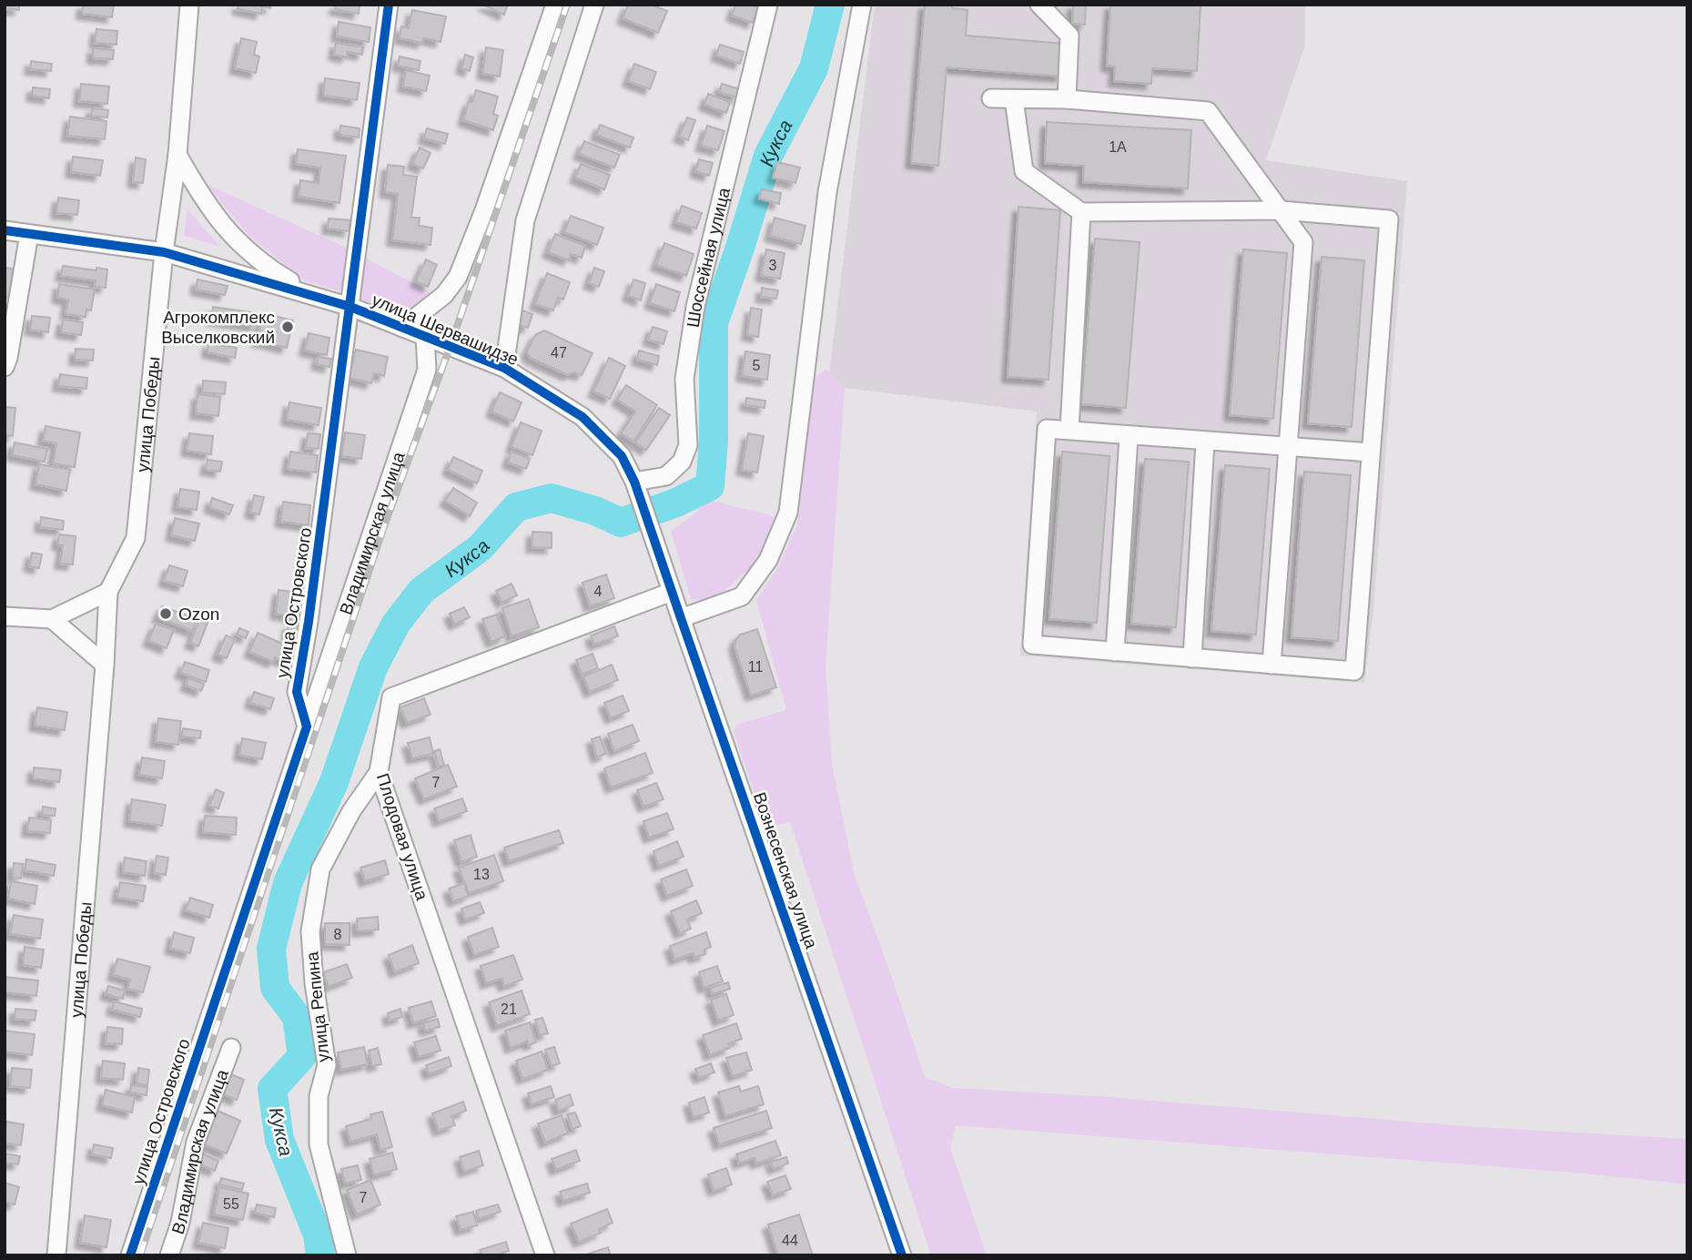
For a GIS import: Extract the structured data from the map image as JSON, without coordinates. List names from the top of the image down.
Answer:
{
  "streets": {
    "street": [
      "Шоссейная улица",
      "улица Шервашидзе",
      "улица Победы",
      "Владимирская улица",
      "улица Островского",
      "Плодовая улица",
      "Вознесенская улица",
      "улица Репина"
    ]
  },
  "crossings": [
    ["Шоссейная улица", "улица Шервашидзе"],
    ["Шоссейная улица", "Вознесенская улица"],
    ["улица Шервашидзе", "улица Победы"],
    ["улица Шервашидзе", "Владимирская улица"],
    ["улица Шервашидзе", "улица Островского"],
    ["улица Шервашидзе", "Вознесенская улица"],
    ["Владимирская улица", "улица Островского"],
    ["Плодовая улица", "Вознесенская улица"],
    ["Плодовая улица", "улица Репина"]
  ],
  "water": ["Кукса"],
  "places": ["Агрокомплекс Выселковский", "Ozon"],
  "house_numbers": [
    "1А",
    "3",
    "47",
    "5",
    "4",
    "11",
    "7",
    "13",
    "8",
    "21",
    "7",
    "55",
    "44"
  ]
}
